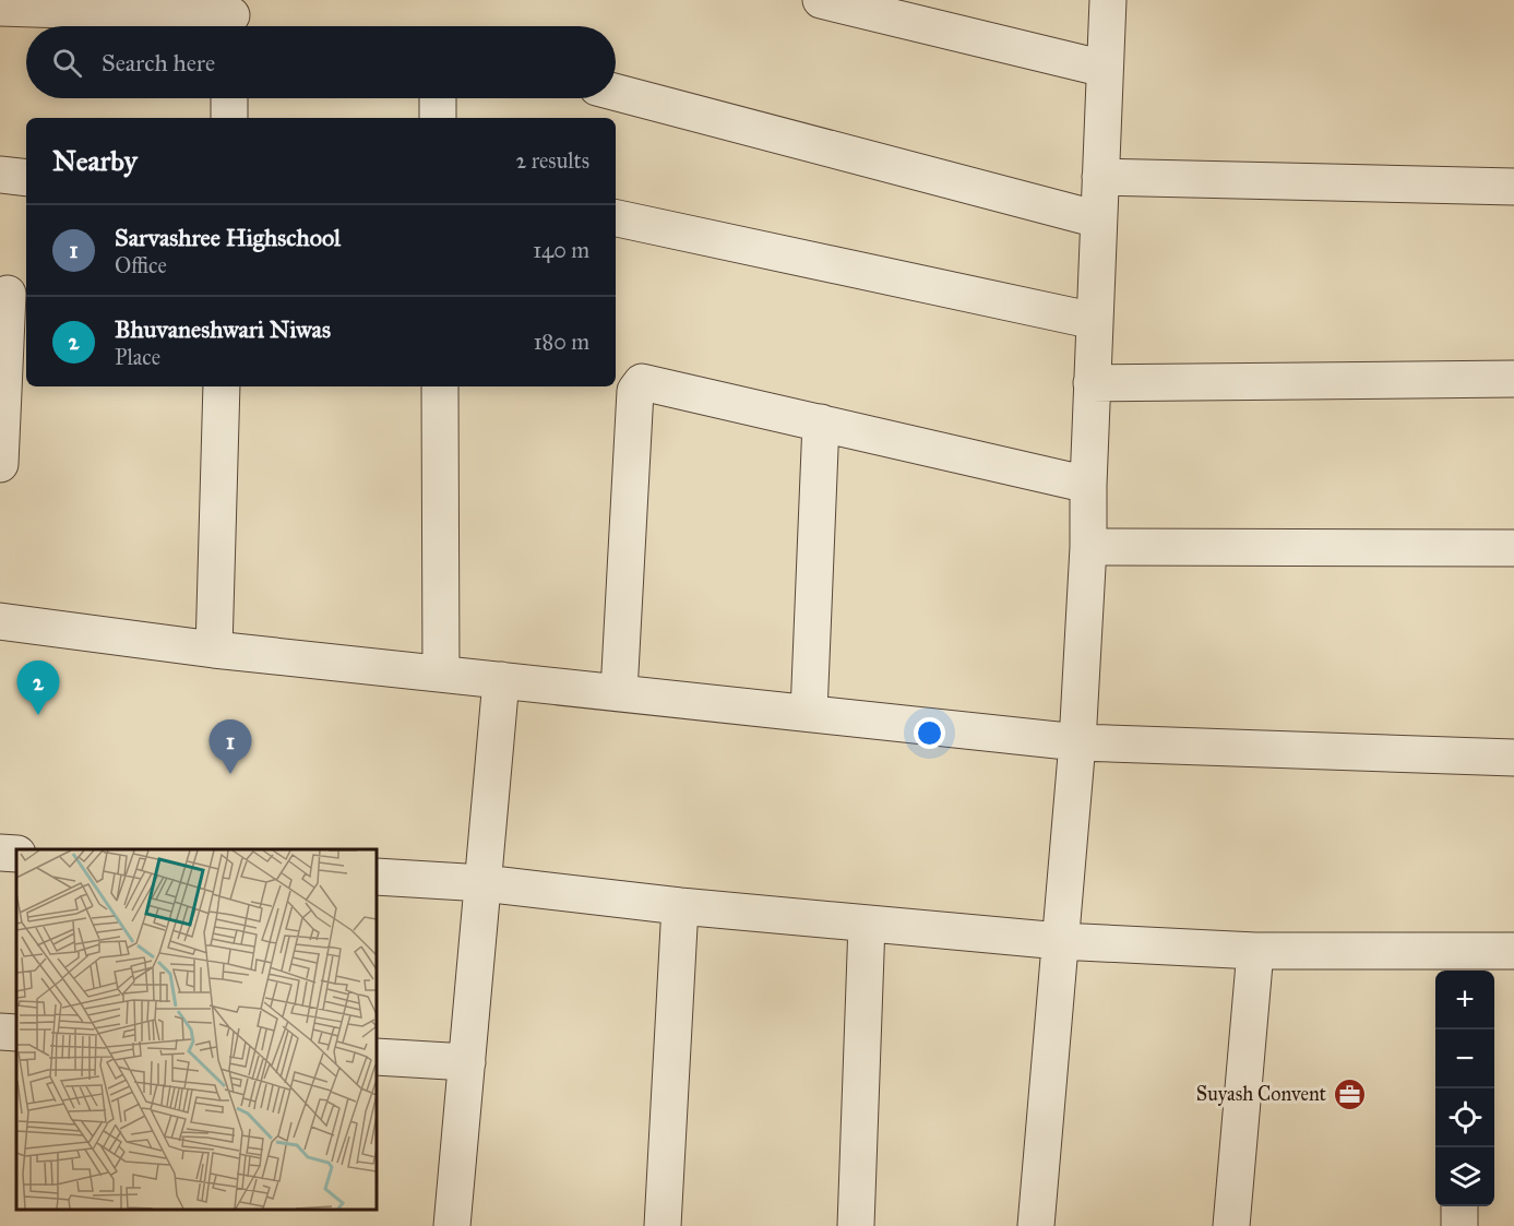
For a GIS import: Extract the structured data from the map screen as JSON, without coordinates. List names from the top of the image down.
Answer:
{
  "places": {
    "office": ["Suyash Convent"]
  },
  "page": {
    "search": "Search here",
    "heading": ["Nearby", "2 results"],
    "list": [
      {
        "mark": "1",
        "name": "Sarvashree Highschool",
        "note": "Office",
        "value": "140 m"
      },
      {
        "mark": "2",
        "name": "Bhuvaneshwari Niwas",
        "note": "Place",
        "value": "180 m"
      }
    ],
    "pins": ["2", "1"],
    "map_buttons": ["+", "−"]
  }
}
